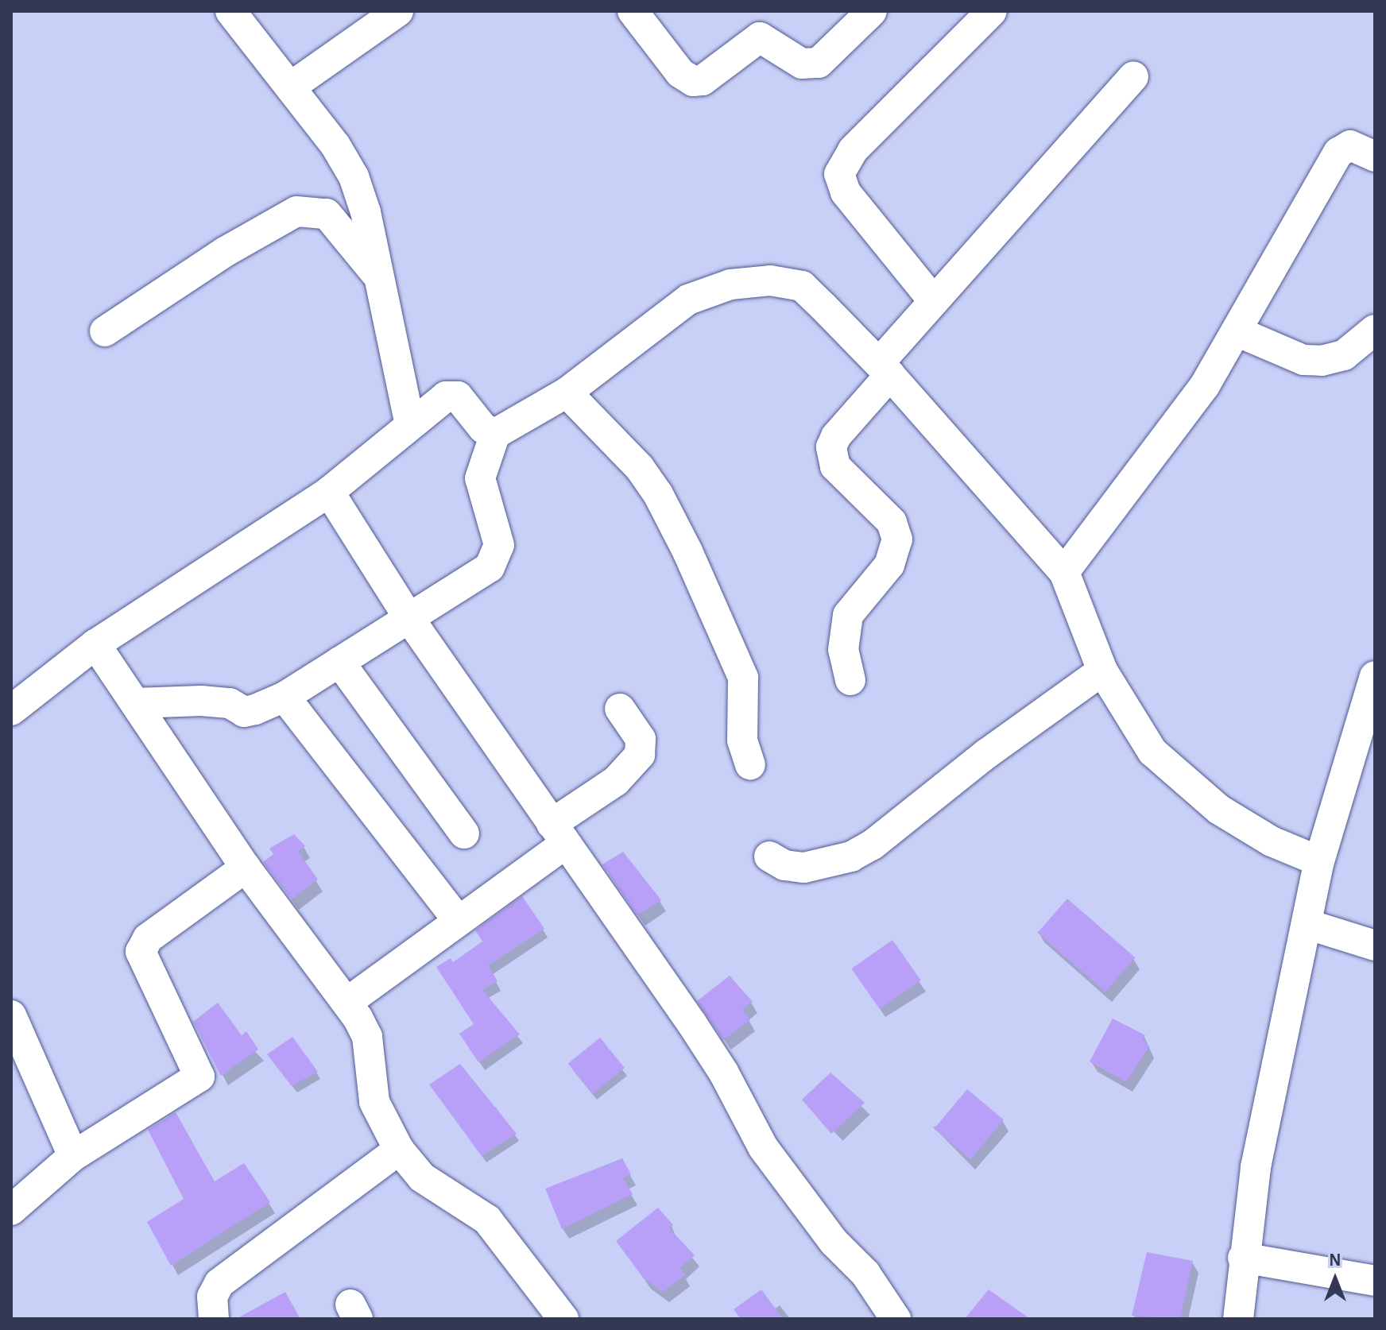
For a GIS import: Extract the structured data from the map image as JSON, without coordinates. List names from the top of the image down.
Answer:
{
  "north": "top"
}
